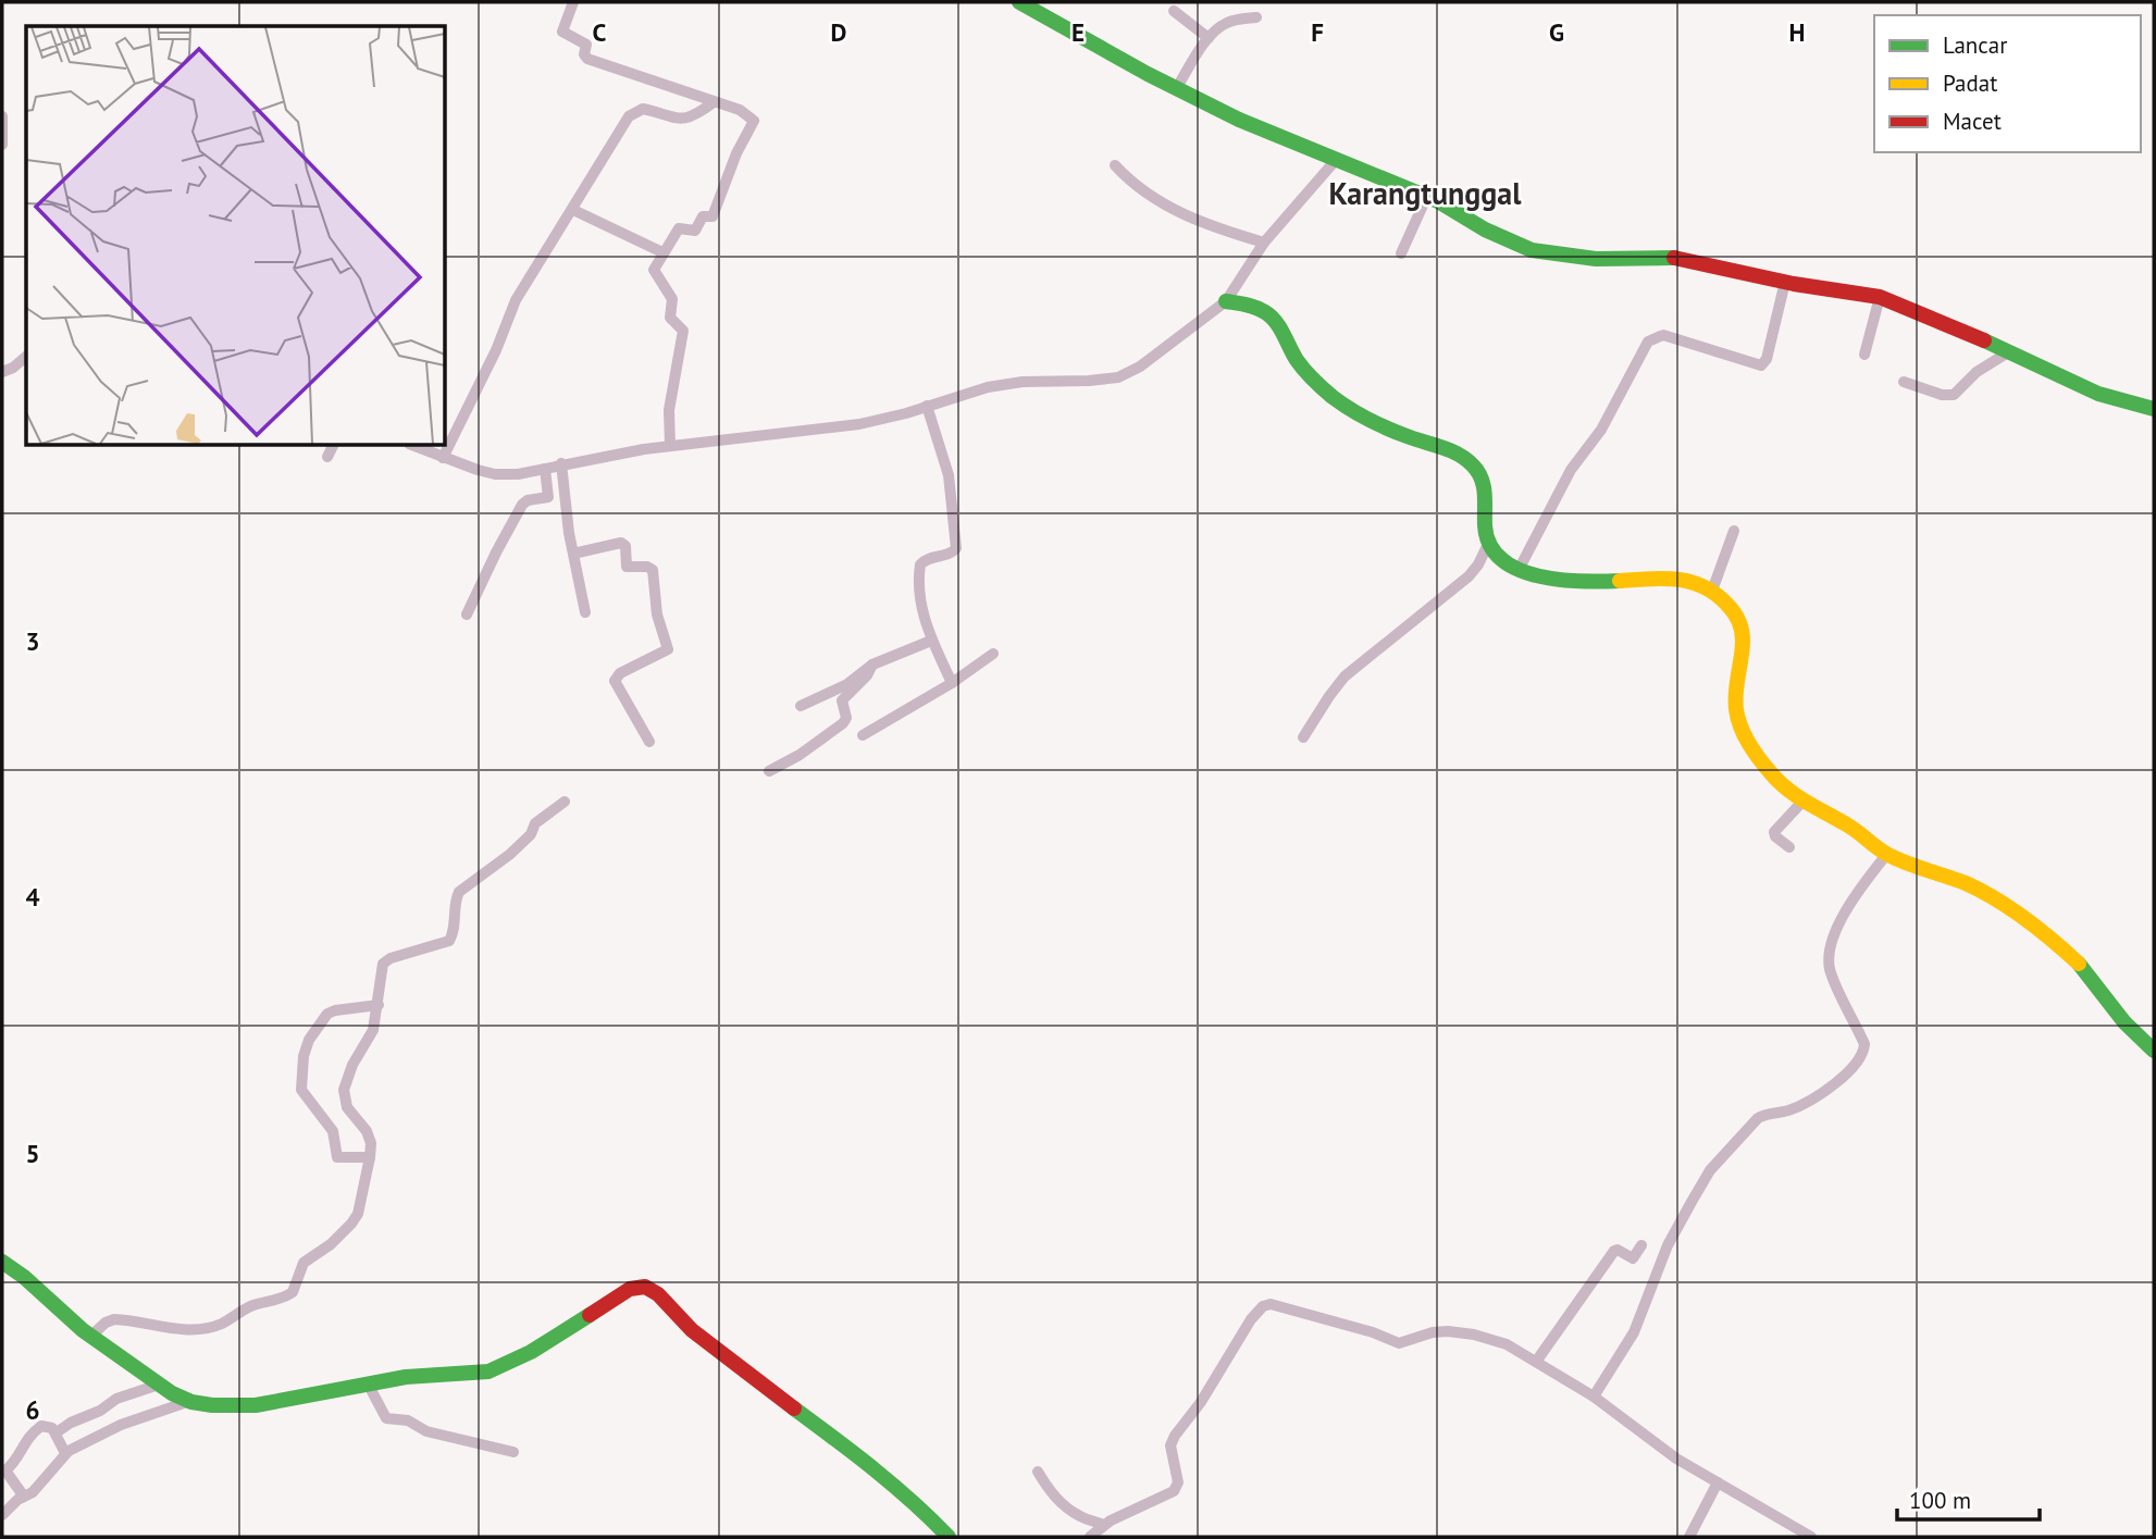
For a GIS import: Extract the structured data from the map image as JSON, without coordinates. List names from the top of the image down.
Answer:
{
  "districts": ["Karangtunggal"],
  "legend": ["Lancar", "Padat", "Macet"],
  "scale_bar": "100 m",
  "grid": {
    "columns": [
      "C",
      "D",
      "E",
      "F",
      "G",
      "H"
    ],
    "rows": [
      "3",
      "4",
      "5",
      "6"
    ]
  }
}
